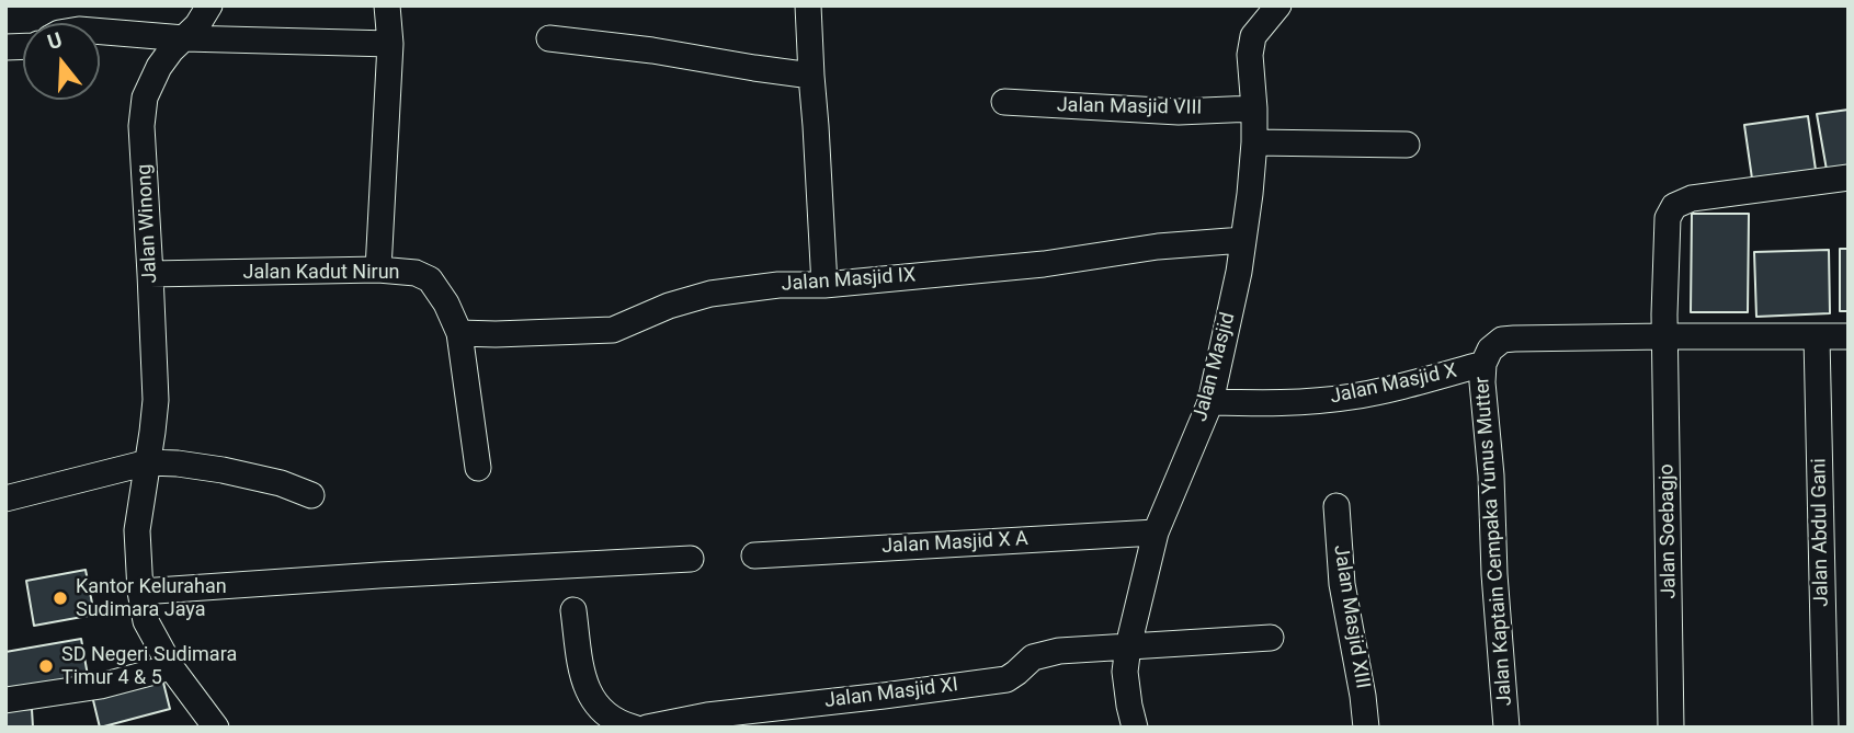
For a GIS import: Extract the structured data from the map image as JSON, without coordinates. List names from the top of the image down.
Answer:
{
  "streets": {
    "street": [
      "Jalan Masjid VIII",
      "Jalan Winong",
      "Jalan Kadut Nirun",
      "Jalan Masjid IX",
      "Jalan Masjid",
      "Jalan Masjid X",
      "Jalan Soebagjo",
      "Jalan Abdul Gani",
      "Jalan Kaptain Cempaka Yunus Mutter",
      "Jalan Masjid X A",
      "Jalan Masjid XIII",
      "Jalan Masjid XI"
    ]
  },
  "crossings": [
    ["Jalan Masjid VIII", "Jalan Masjid"],
    ["Jalan Winong", "Jalan Kadut Nirun"],
    ["Jalan Kadut Nirun", "Jalan Masjid IX"],
    ["Jalan Masjid IX", "Jalan Masjid"],
    ["Jalan Masjid", "Jalan Masjid X"],
    ["Jalan Masjid", "Jalan Masjid X A"],
    ["Jalan Masjid", "Jalan Masjid XI"],
    ["Jalan Masjid X", "Jalan Kaptain Cempaka Yunus Mutter"],
    ["Jalan Soebagjo", "Jalan Kaptain Cempaka Yunus Mutter"],
    ["Jalan Abdul Gani", "Jalan Kaptain Cempaka Yunus Mutter"]
  ],
  "places": ["Kantor Kelurahan Sudimara Jaya", "SD Negeri Sudimara Timur 4 & 5"],
  "north": "top"
}
